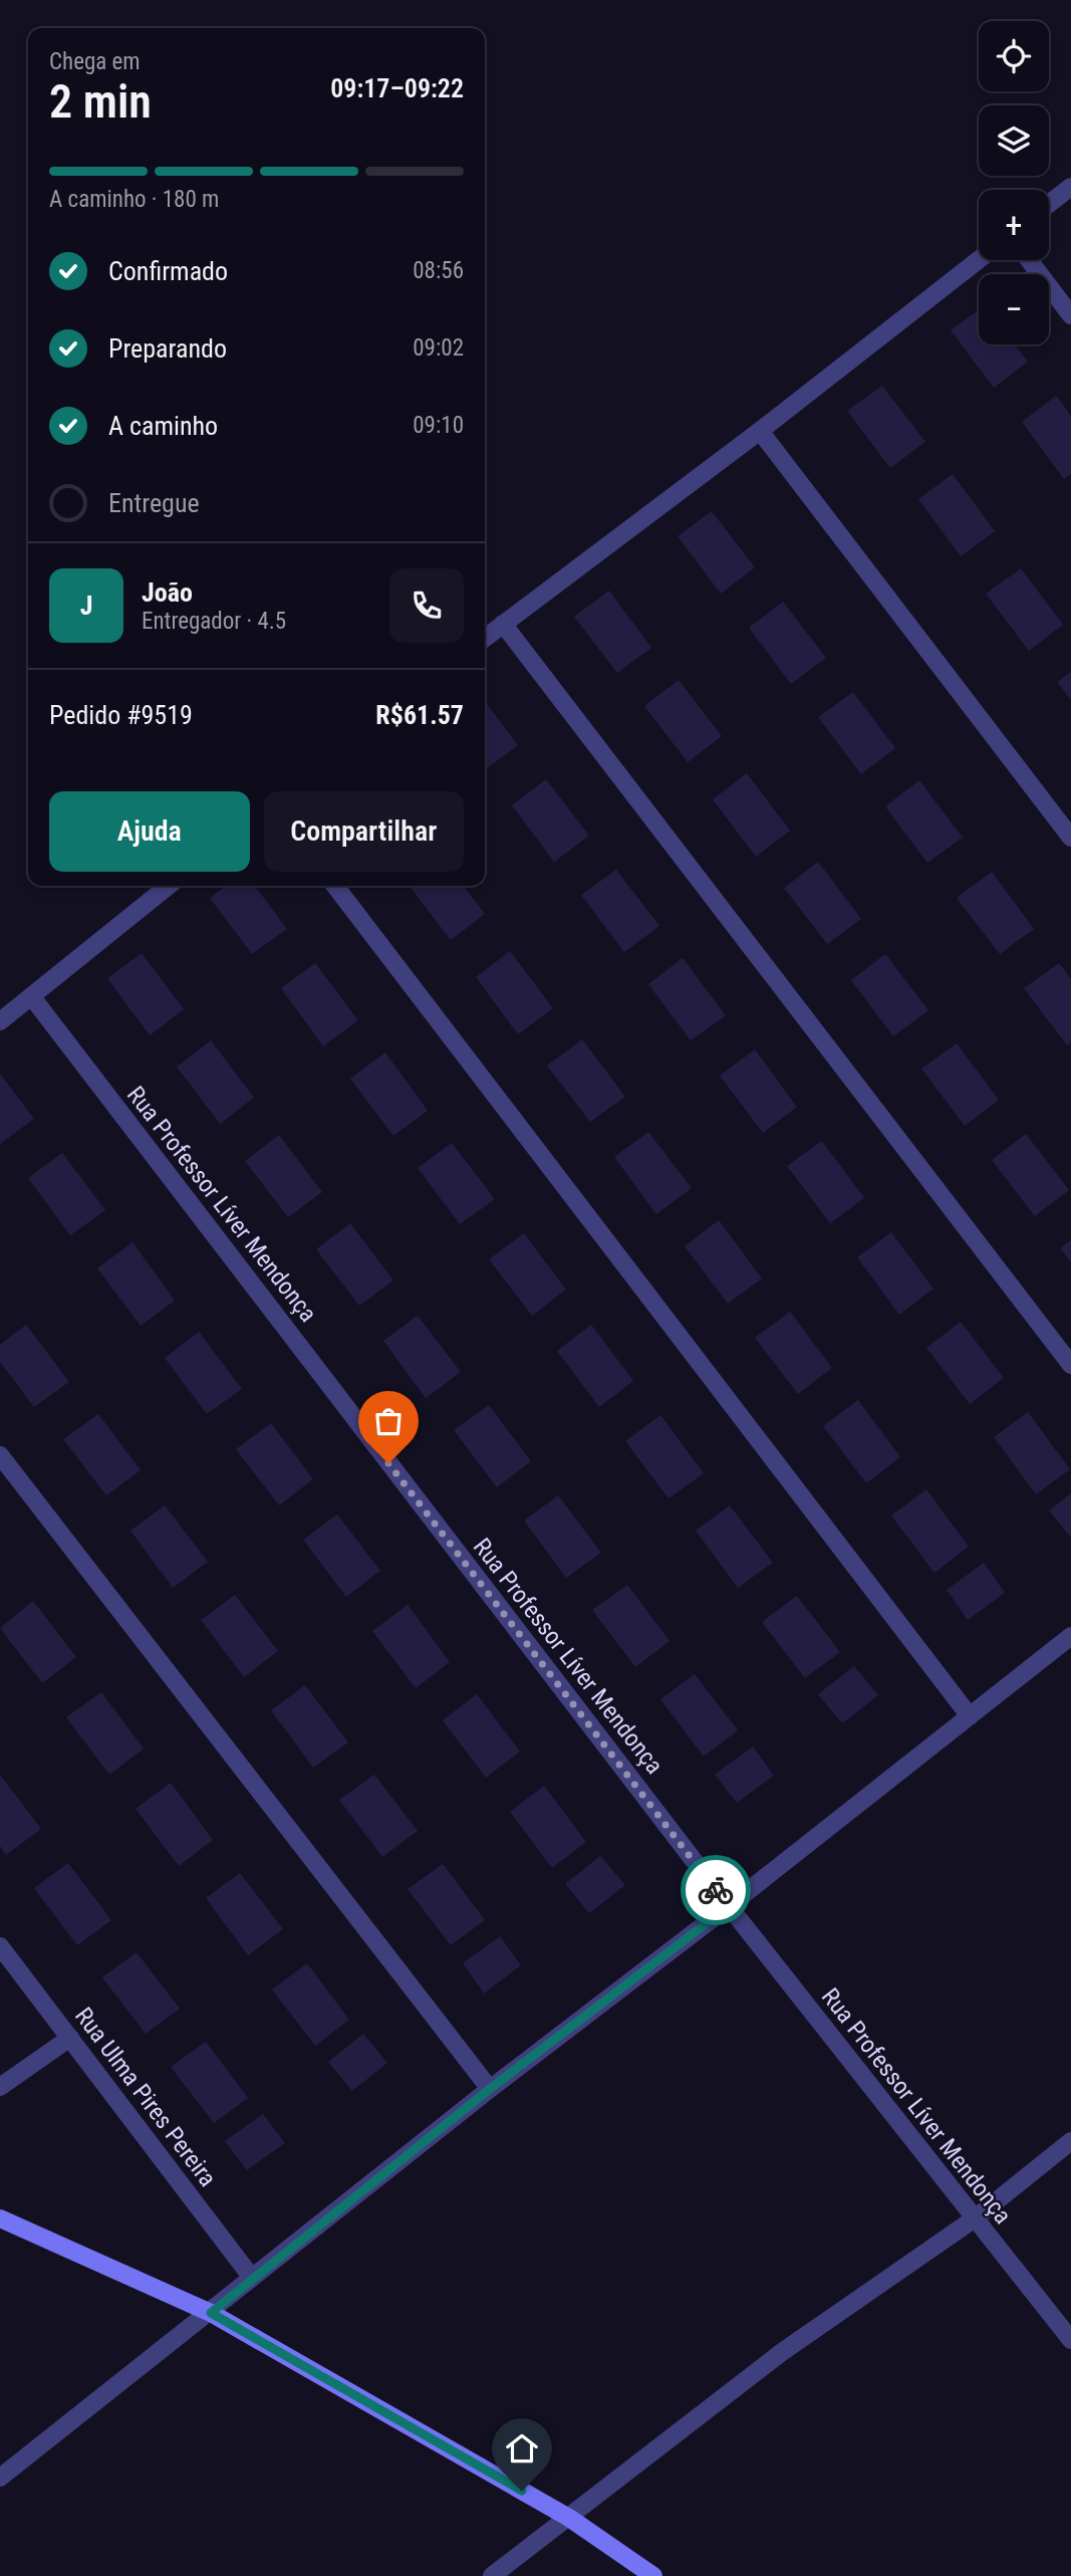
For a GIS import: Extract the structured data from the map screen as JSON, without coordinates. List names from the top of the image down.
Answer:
{
  "streets": {
    "street": ["Rua Professor Líver Mendonça", "Rua Ulma Pires Pereira"]
  },
  "page": {
    "map_buttons": ["+", "−"],
    "heading": ["2 min", "Chega em", "09:17–09:22"],
    "panel": [
      "João",
      "Entregador · 4.5",
      "Pedido #9519",
      "R$61.57"
    ],
    "bar": "A caminho · 180 m",
    "list": [
      ["Confirmado", "08:56"],
      ["Preparando", "09:02"],
      ["A caminho", "09:10"],
      "Entregue"
    ],
    "round": "J",
    "buttons": ["Ajuda", "Compartilhar"]
  }
}
